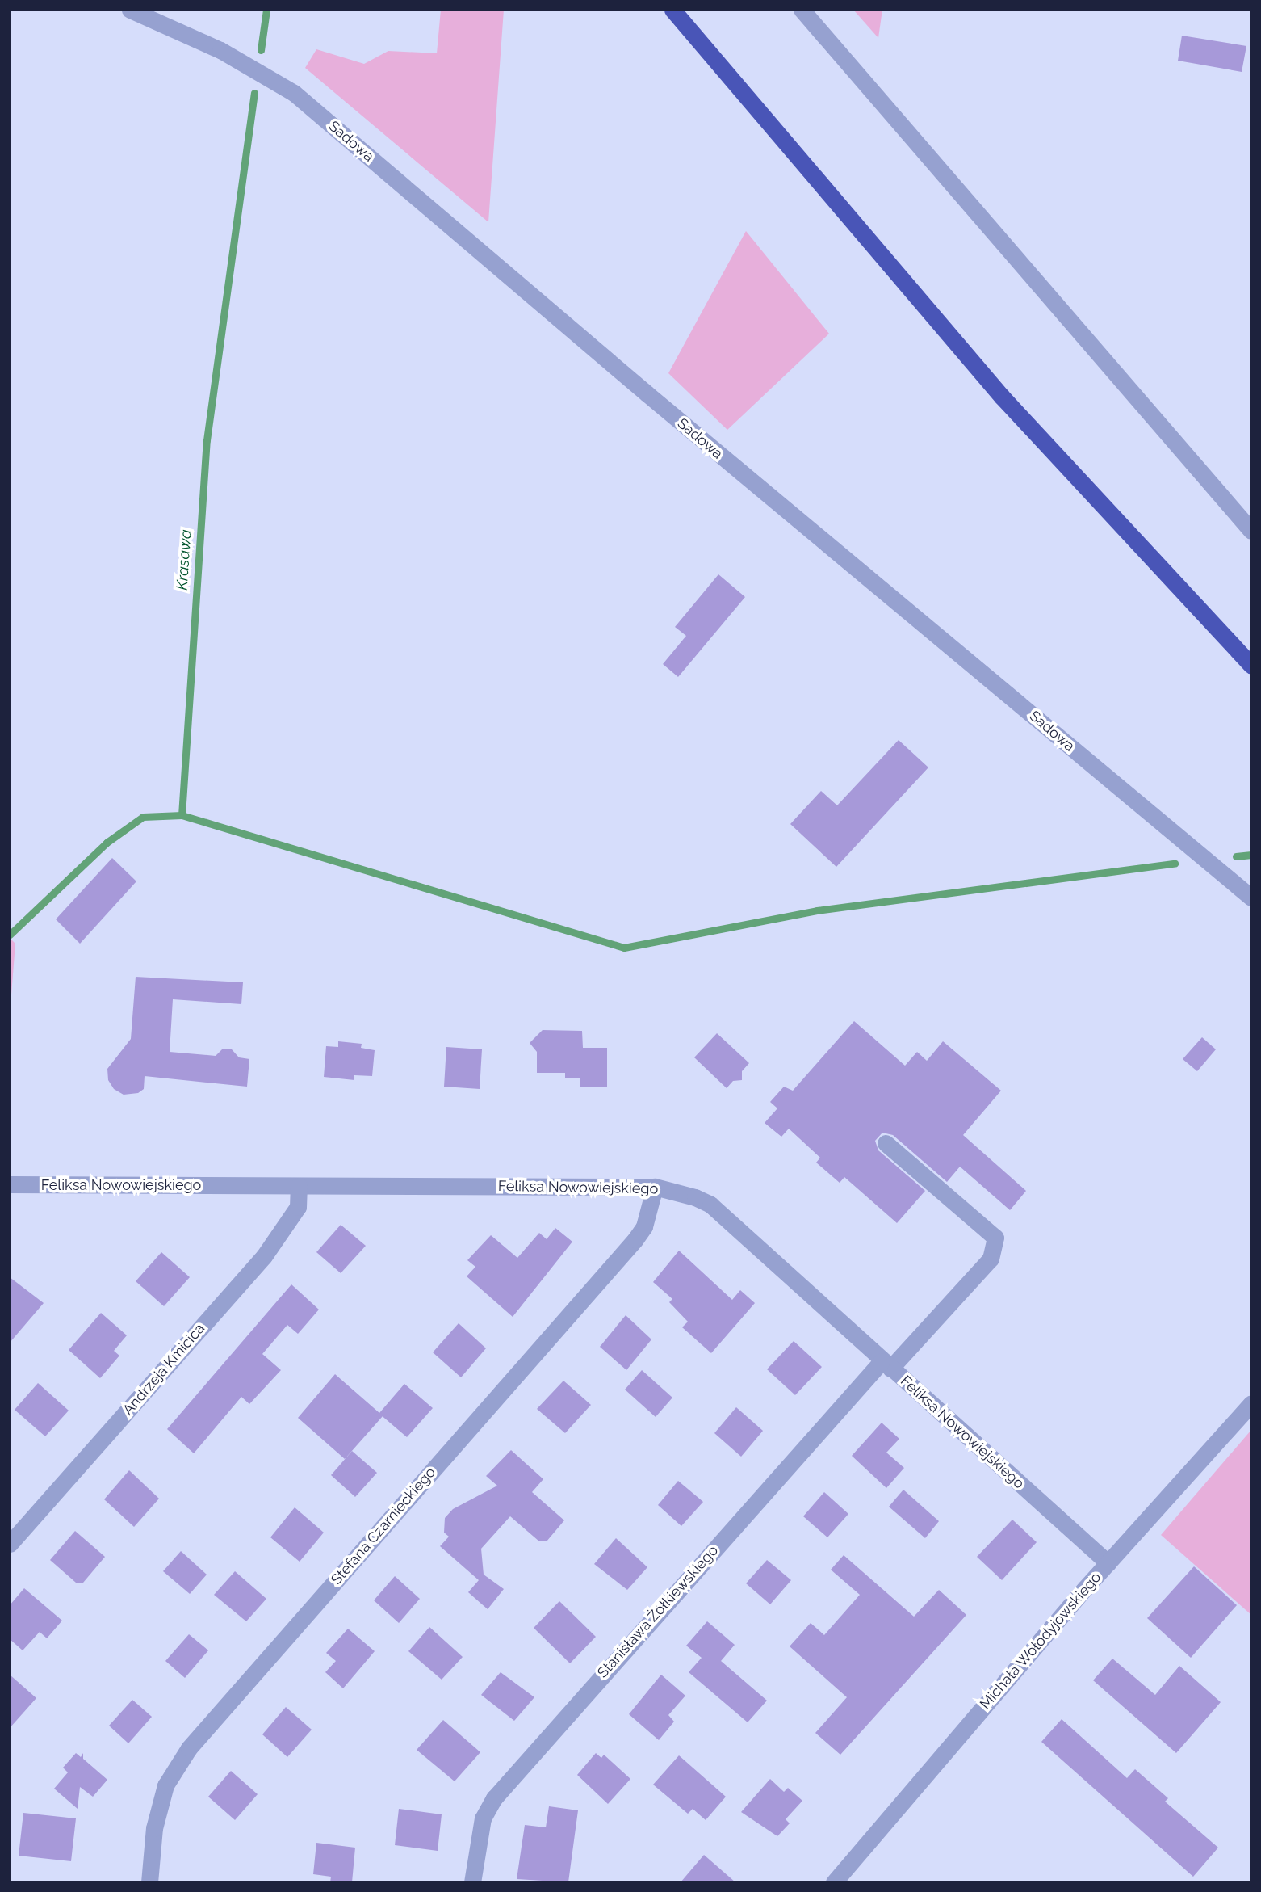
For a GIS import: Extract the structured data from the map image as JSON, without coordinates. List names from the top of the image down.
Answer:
{
  "streets": {
    "street": [
      "Sadowa",
      "Feliksa Nowowiejskiego",
      "Andrzeja Kmicica",
      "Stefana Czarnieckiego",
      "Stanisława Żółkiewskiego",
      "Michała Wołodyjowskiego"
    ]
  },
  "crossings": [
    ["Feliksa Nowowiejskiego", "Andrzeja Kmicica"],
    ["Feliksa Nowowiejskiego", "Stefana Czarnieckiego"],
    ["Feliksa Nowowiejskiego", "Stanisława Żółkiewskiego"],
    ["Feliksa Nowowiejskiego", "Michała Wołodyjowskiego"]
  ],
  "water": ["Krasawa"]
}
